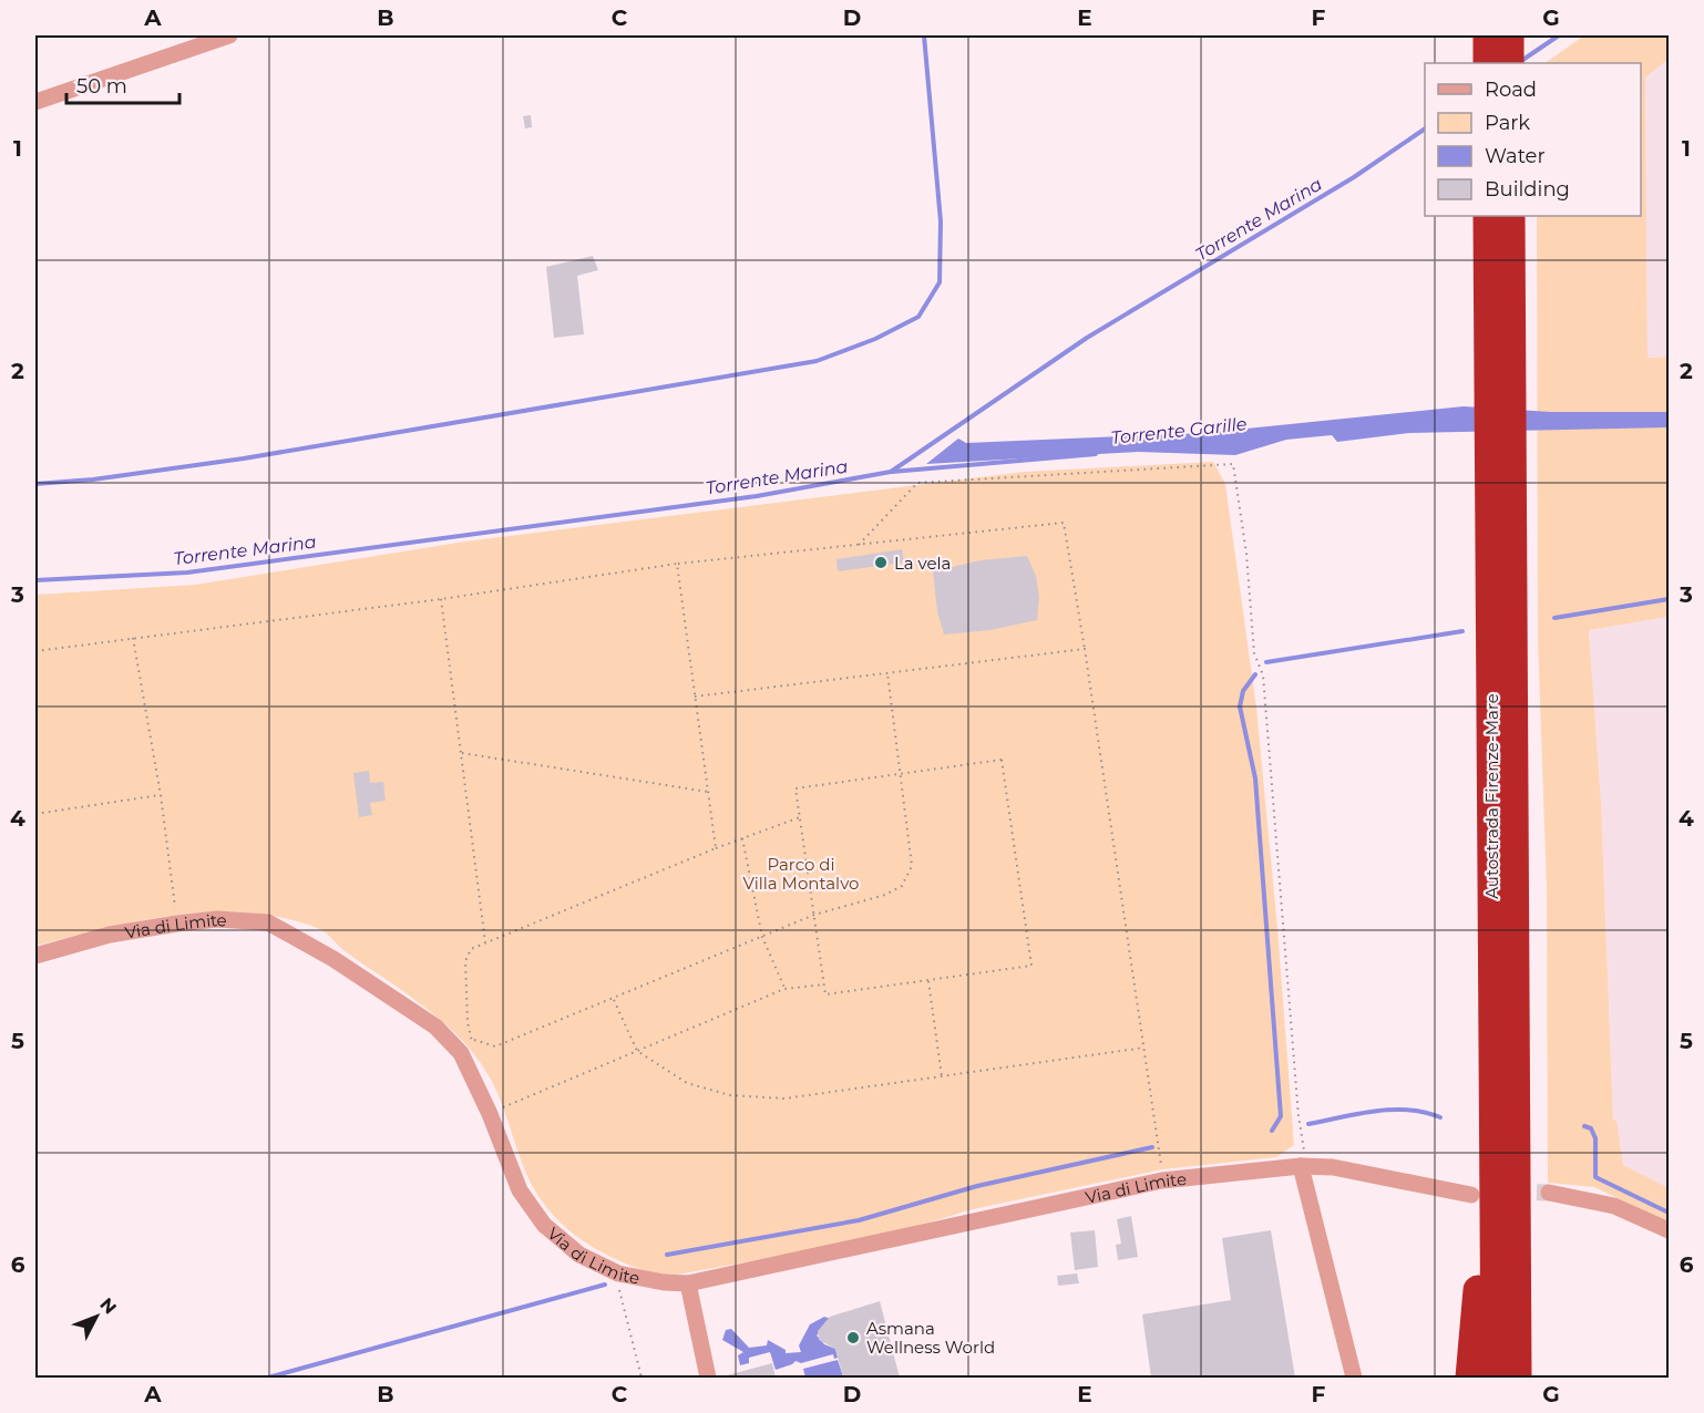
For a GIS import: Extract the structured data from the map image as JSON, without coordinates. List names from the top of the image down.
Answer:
{
  "streets": {
    "highway": ["Autostrada Firenze-Mare"],
    "street": ["Via di Limite"]
  },
  "water": ["Torrente Marina", "Torrente Garille"],
  "parks": ["Parco di Villa Montalvo"],
  "places": ["La vela", "Asmana Wellness World"],
  "legend": [
    "Road",
    "Park",
    "Water",
    "Building"
  ],
  "scale_bar": "50 m",
  "north": "top right",
  "grid": {
    "columns": [
      "A",
      "B",
      "C",
      "D",
      "E",
      "F",
      "G"
    ],
    "rows": [
      "1",
      "2",
      "3",
      "4",
      "5",
      "6"
    ]
  }
}
